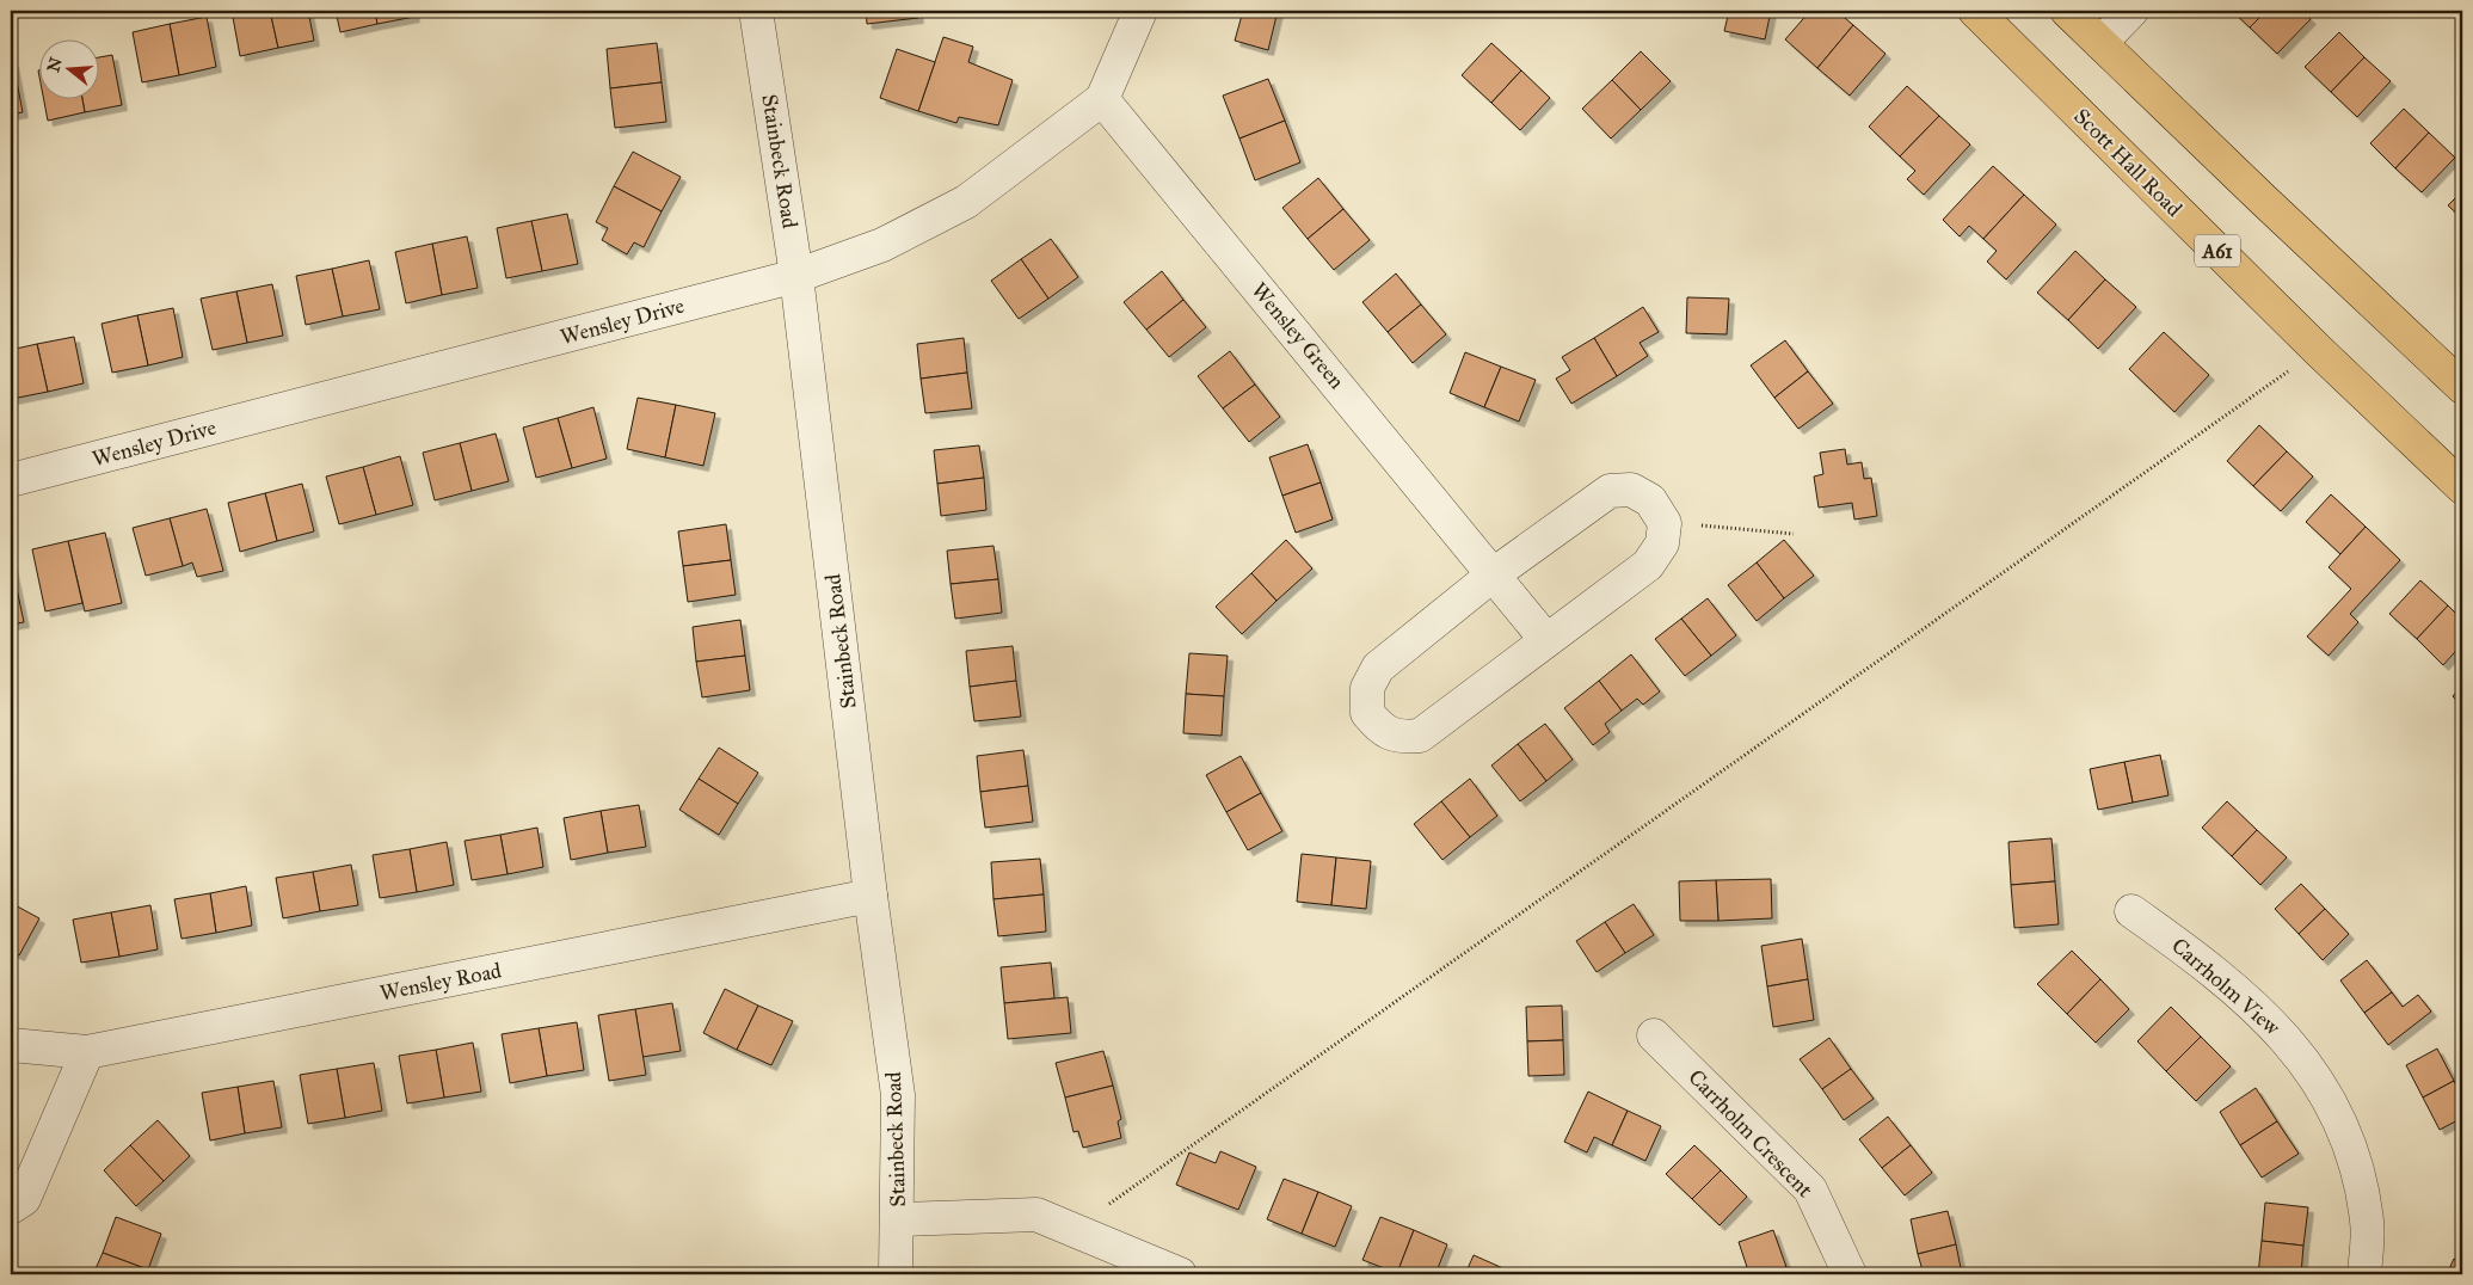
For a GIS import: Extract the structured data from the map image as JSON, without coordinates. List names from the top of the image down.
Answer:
{
  "streets": {
    "highway": ["Scott Hall Road", "A61"],
    "street": [
      "Stainbeck Road",
      "Wensley Drive",
      "Wensley Green",
      "Wensley Road",
      "Carrholm View",
      "Carrholm Crescent"
    ]
  },
  "crossings": [
    ["Stainbeck Road", "Wensley Drive"],
    ["Stainbeck Road", "Wensley Road"],
    ["Wensley Drive", "Wensley Green"]
  ],
  "north": "left"
}
